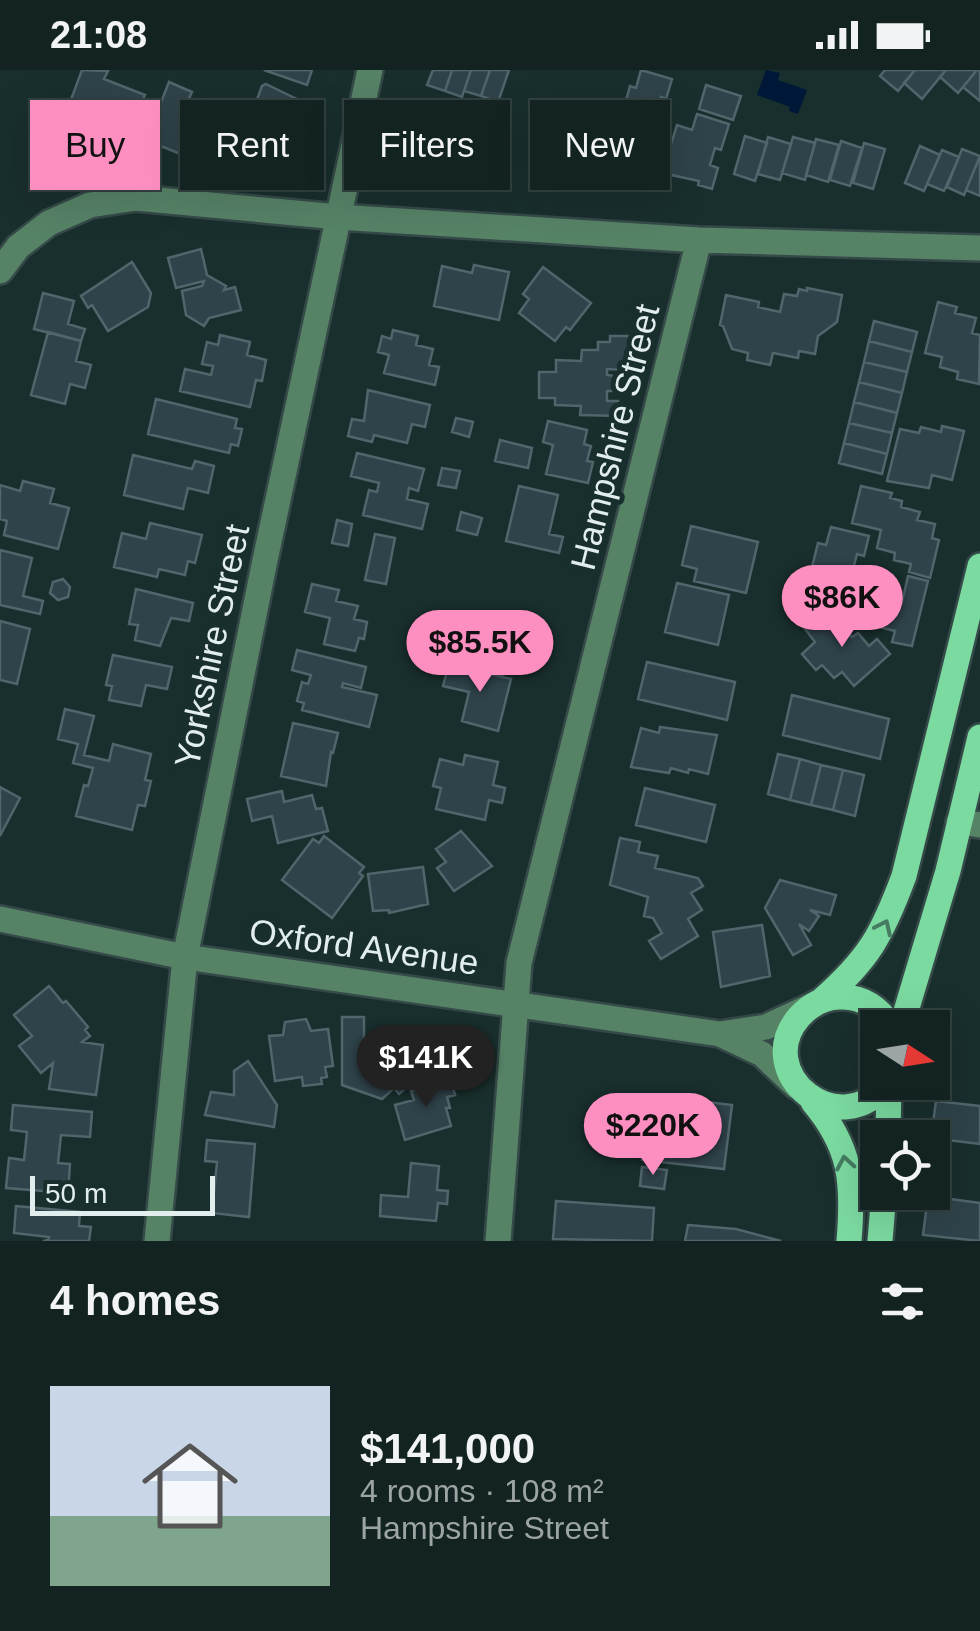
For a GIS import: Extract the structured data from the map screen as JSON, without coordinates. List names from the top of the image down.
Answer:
{
  "streets": {
    "street": ["Hampshire Street", "Yorkshire Street", "Oxford Avenue"]
  },
  "crossings": [
    ["Hampshire Street", "Oxford Avenue"],
    ["Yorkshire Street", "Oxford Avenue"]
  ],
  "scale_bar": "50 m",
  "north": "right",
  "page": {
    "status": "21:08",
    "chip": [
      "Buy",
      "Rent",
      "Filters",
      "New"
    ],
    "price": [
      "$86K",
      "$85.5K",
      "$141K",
      "$220K"
    ],
    "scale": "50 m",
    "heading": "4 homes",
    "list": [
      {
        "name": "$141,000",
        "note": "4 rooms · 108 m² · Hampshire Street"
      }
    ]
  }
}
